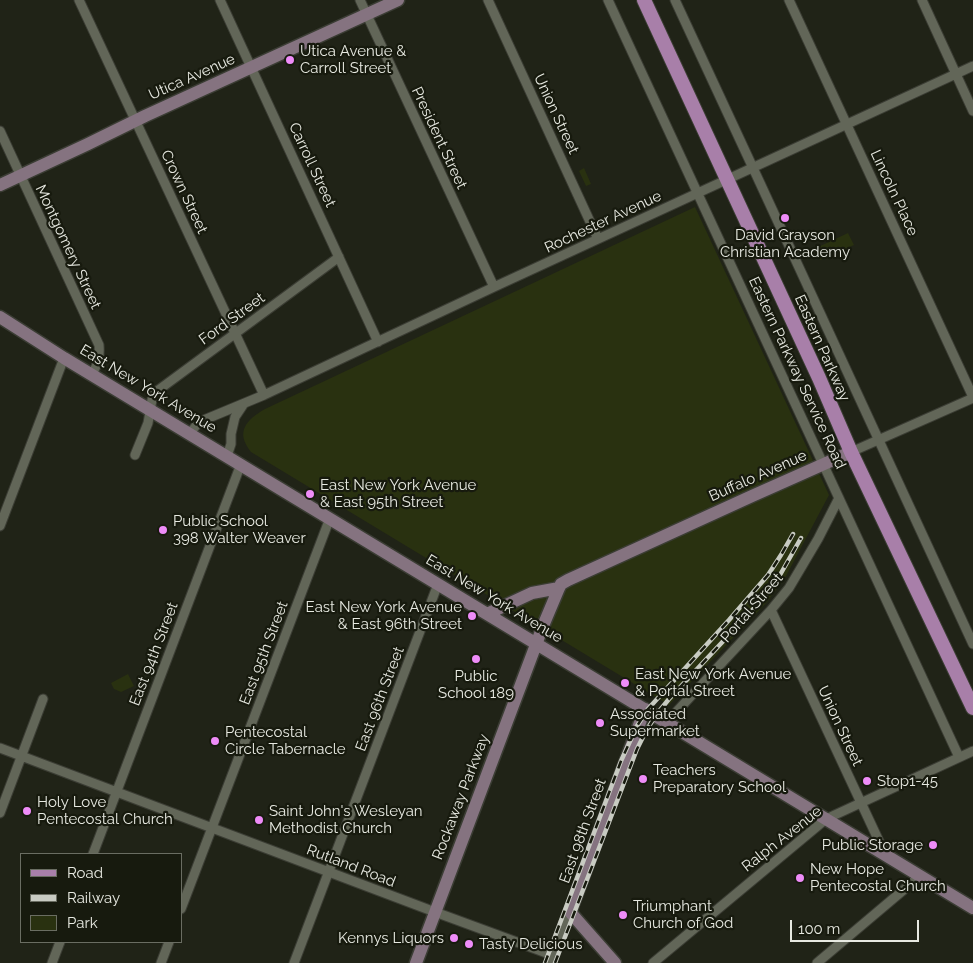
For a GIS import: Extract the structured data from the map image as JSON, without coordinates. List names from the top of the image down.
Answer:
{
  "streets": {
    "main road": [
      "Utica Avenue",
      "Eastern Parkway",
      "East New York Avenue",
      "Buffalo Avenue",
      "Rockaway Parkway",
      "East 98th Street"
    ],
    "street": [
      "Union Street",
      "President Street",
      "Carroll Street",
      "Crown Street",
      "Lincoln Place",
      "Rochester Avenue",
      "Montgomery Street",
      "Ford Street",
      "Eastern Parkway Service Road",
      "Portal Street",
      "East 95th Street",
      "East 94th Street",
      "East 96th Street",
      "Ralph Avenue",
      "Rutland Road"
    ]
  },
  "crossings": [
    ["Utica Avenue", "President Street"],
    ["Utica Avenue", "Carroll Street"],
    ["Utica Avenue", "Crown Street"],
    ["Utica Avenue", "Montgomery Street"],
    ["Union Street", "Rochester Avenue"],
    ["Union Street", "East New York Avenue"],
    ["Union Street", "Portal Street"],
    ["Union Street", "Ralph Avenue"],
    ["President Street", "Rochester Avenue"],
    ["Carroll Street", "Rochester Avenue"],
    ["Carroll Street", "Ford Street"],
    ["Crown Street", "Rochester Avenue"],
    ["Crown Street", "Ford Street"],
    ["Lincoln Place", "Rochester Avenue"],
    ["Lincoln Place", "Buffalo Avenue"],
    ["Rochester Avenue", "Eastern Parkway"],
    ["Rochester Avenue", "Eastern Parkway Service Road"],
    ["Rochester Avenue", "East New York Avenue"],
    ["Montgomery Street", "East New York Avenue"],
    ["Ford Street", "East New York Avenue"],
    ["Eastern Parkway", "Buffalo Avenue"],
    ["Eastern Parkway Service Road", "Buffalo Avenue"],
    ["Eastern Parkway Service Road", "Portal Street"],
    ["Eastern Parkway Service Road", "Ralph Avenue"],
    ["East New York Avenue", "Buffalo Avenue"],
    ["East New York Avenue", "Portal Street"],
    ["East New York Avenue", "East 95th Street"],
    ["East New York Avenue", "East 94th Street"],
    ["East New York Avenue", "East 96th Street"],
    ["East New York Avenue", "Rockaway Parkway"],
    ["East New York Avenue", "East 98th Street"],
    ["East New York Avenue", "Ralph Avenue"],
    ["East 95th Street", "Rutland Road"],
    ["East 94th Street", "Rutland Road"],
    ["East 96th Street", "Rutland Road"],
    ["Rockaway Parkway", "Rutland Road"],
    ["East 98th Street", "Rutland Road"]
  ],
  "places": [
    "Utica Avenue & Carroll Street",
    "David Grayson Christian Academy",
    "East New York Avenue & East 95th Street",
    "Public School 398 Walter Weaver",
    "East New York Avenue & East 96th Street",
    "Public School 189",
    "East New York Avenue & Portal Street",
    "Associated Supermarket",
    "Pentecostal Circle Tabernacle",
    "Teachers Preparatory School",
    "Stop1-45",
    "Holy Love Pentecostal Church",
    "Saint John's Wesleyan Methodist Church",
    "Public Storage",
    "New Hope Pentecostal Church",
    "Triumphant Church of God",
    "Kennys Liquors",
    "Tasty Delicious"
  ],
  "legend": ["Road", "Railway", "Park"],
  "scale_bar": "100 m"
}
